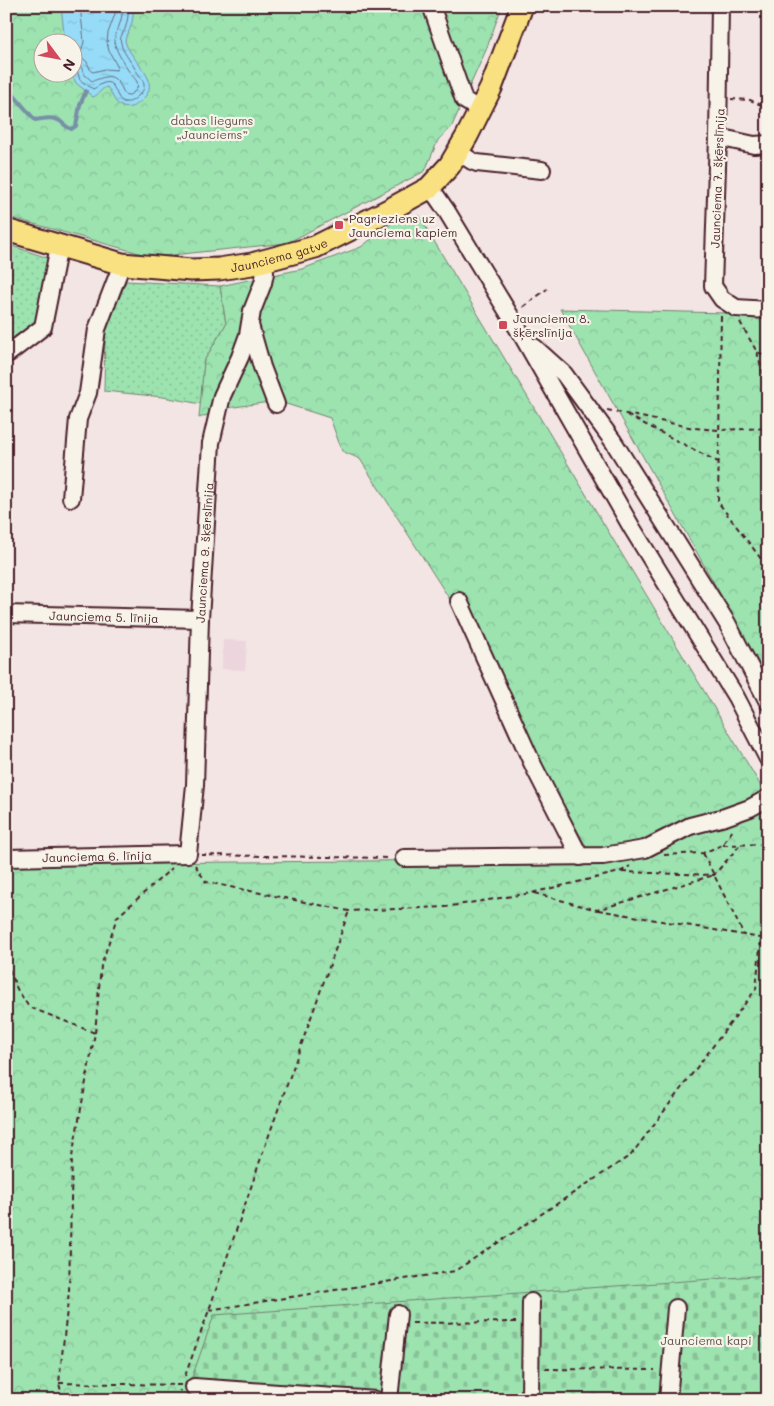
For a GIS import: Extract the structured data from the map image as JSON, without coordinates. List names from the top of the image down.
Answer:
{
  "streets": {
    "main road": ["Jaunciema gatve"],
    "street": [
      "Jaunciema 7. šķērslīnija",
      "Jaunciema 9. šķērslīnija",
      "Jaunciema 5. līnija",
      "Jaunciema 6. līnija"
    ]
  },
  "crossings": [
    ["Jaunciema gatve", "Jaunciema 9. šķērslīnija"],
    ["Jaunciema 9. šķērslīnija", "Jaunciema 5. līnija"],
    ["Jaunciema 9. šķērslīnija", "Jaunciema 6. līnija"]
  ],
  "parks": ["dabas liegums „Jaunciems”", "Jaunciema kapi"],
  "places": {
    "transit": ["Pagrieziens uz Jaunciema kapiem", "Jaunciema 8. šķērslīnija"]
  },
  "north": "bottom right"
}
